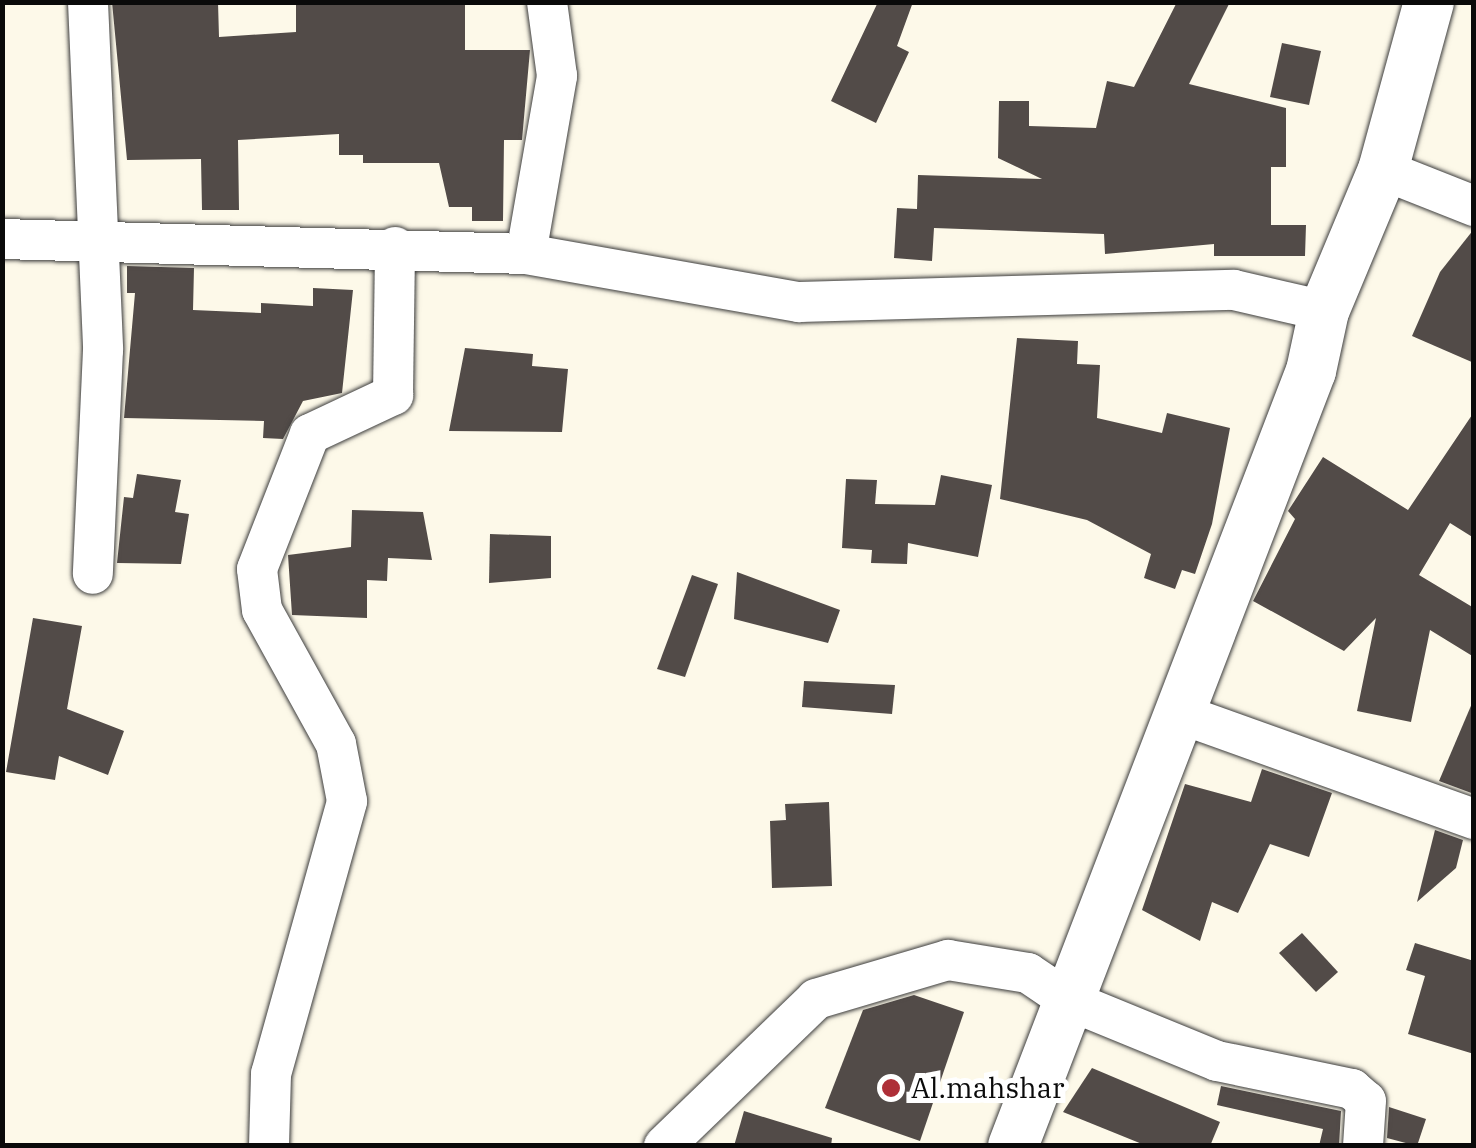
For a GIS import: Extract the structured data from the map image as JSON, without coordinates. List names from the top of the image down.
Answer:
{
  "places": ["Al.mahshar"]
}
